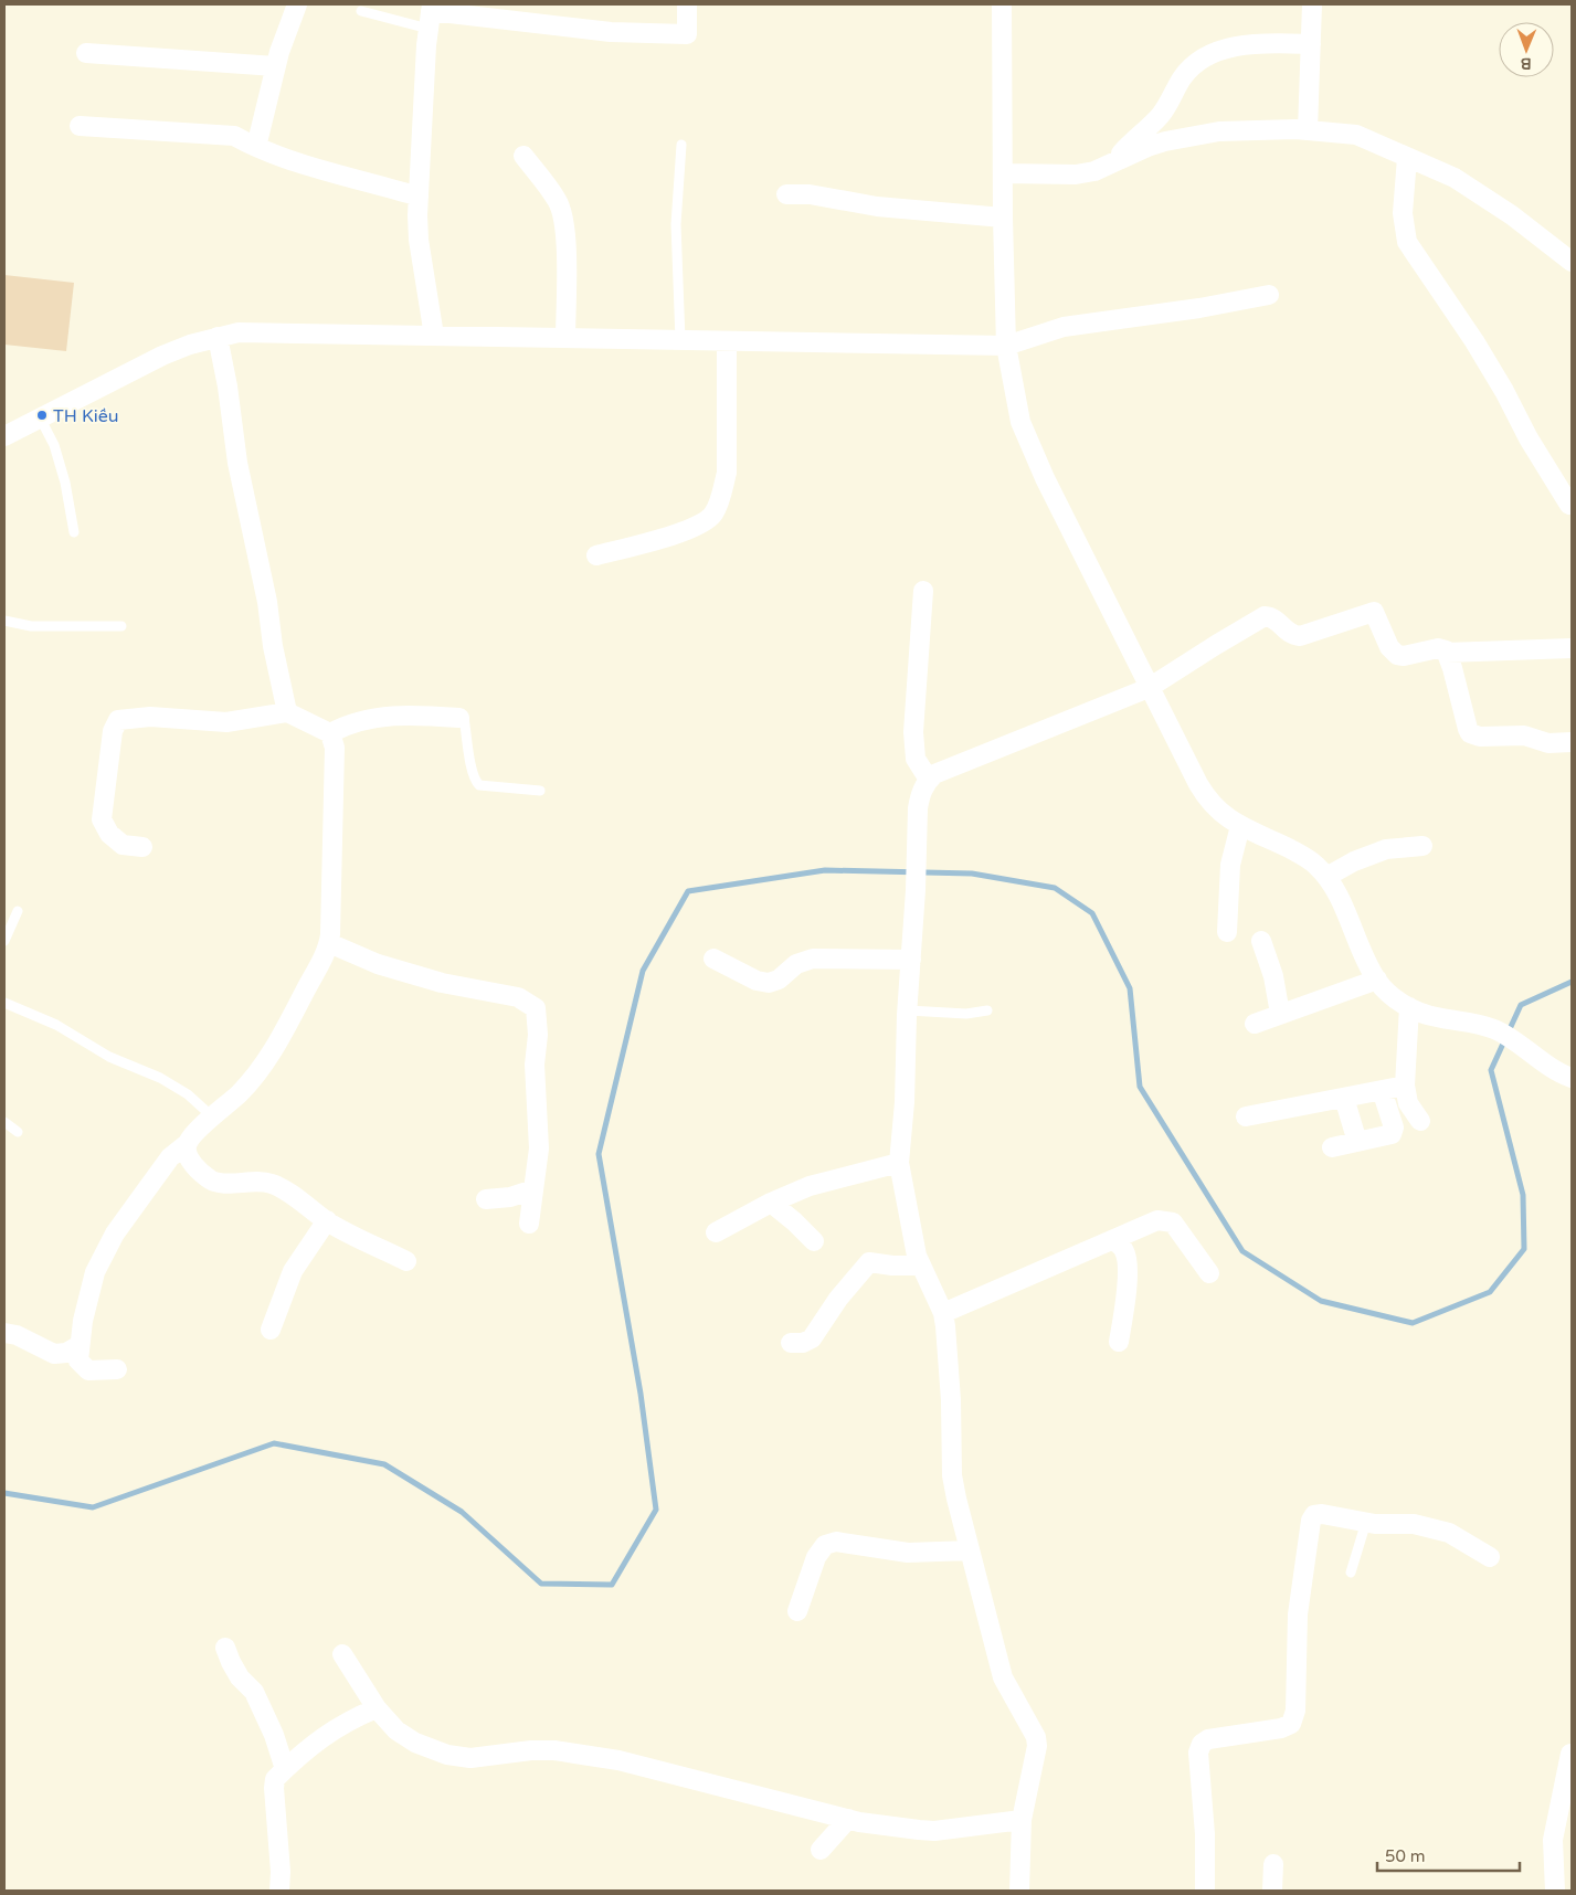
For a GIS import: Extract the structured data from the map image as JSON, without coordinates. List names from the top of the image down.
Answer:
{
  "places": ["TH Kiều"],
  "scale_bar": "50 m",
  "north": "bottom"
}
